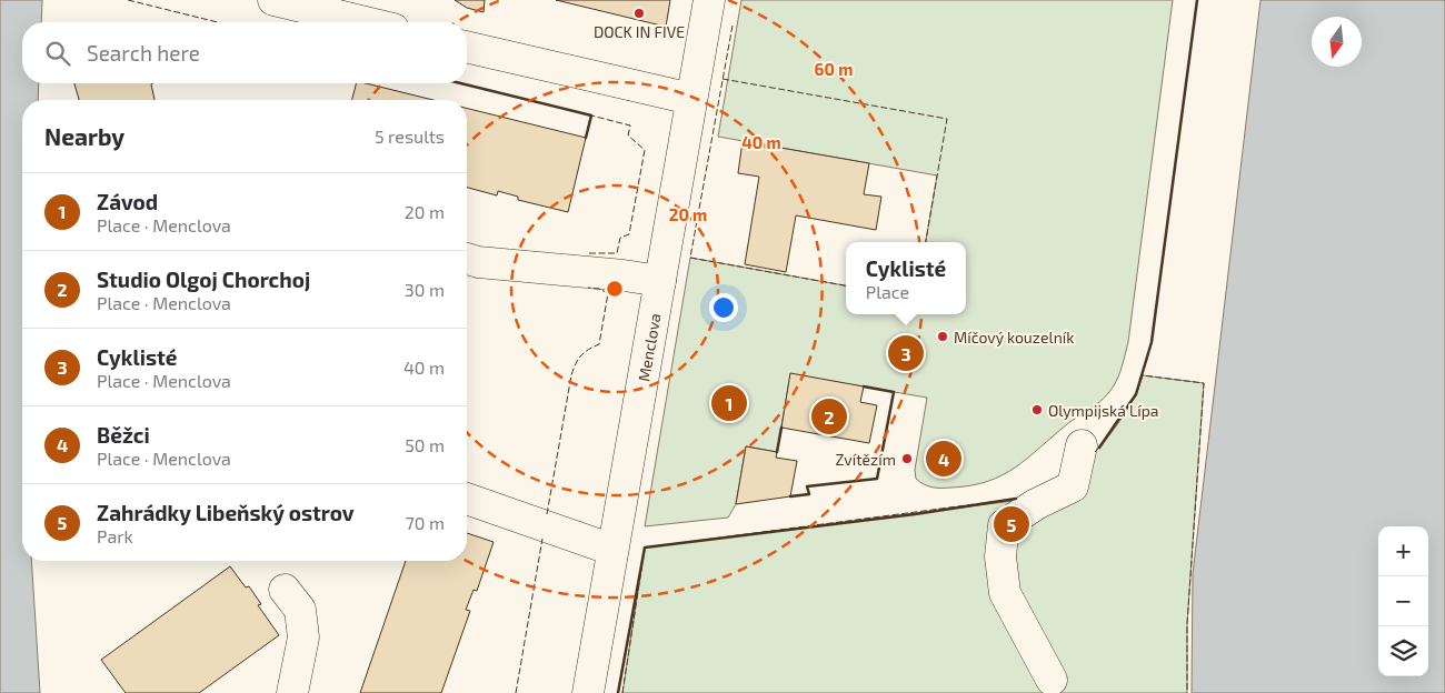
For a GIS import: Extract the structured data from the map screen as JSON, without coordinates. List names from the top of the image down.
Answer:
{
  "streets": {
    "street": ["Menclova"]
  },
  "places": [
    "DOCK IN FIVE",
    "Míčový kouzelník",
    "Olympijská Lípa",
    "Zvítězím"
  ],
  "north": "bottom",
  "page": {
    "search": "Search here",
    "heading": ["Nearby", "5 results"],
    "list": [
      {
        "mark": "1",
        "name": "Závod",
        "note": "Place · Menclova",
        "value": "20 m"
      },
      {
        "mark": "2",
        "name": "Studio Olgoj Chorchoj",
        "note": "Place · Menclova",
        "value": "30 m"
      },
      {
        "mark": "3",
        "name": "Cyklisté",
        "note": "Place · Menclova",
        "value": "40 m"
      },
      {
        "mark": "4",
        "name": "Běžci",
        "note": "Place · Menclova",
        "value": "50 m"
      },
      {
        "mark": "5",
        "name": "Zahrádky Libeňský ostrov",
        "note": "Park",
        "value": "70 m"
      }
    ],
    "popup": ["Cyklisté", "Place"],
    "pins": [
      "3",
      "1",
      "2",
      "4",
      "5"
    ],
    "map_buttons": ["+", "−"]
  },
  "rings": ["60 m", "40 m", "20 m"]
}
